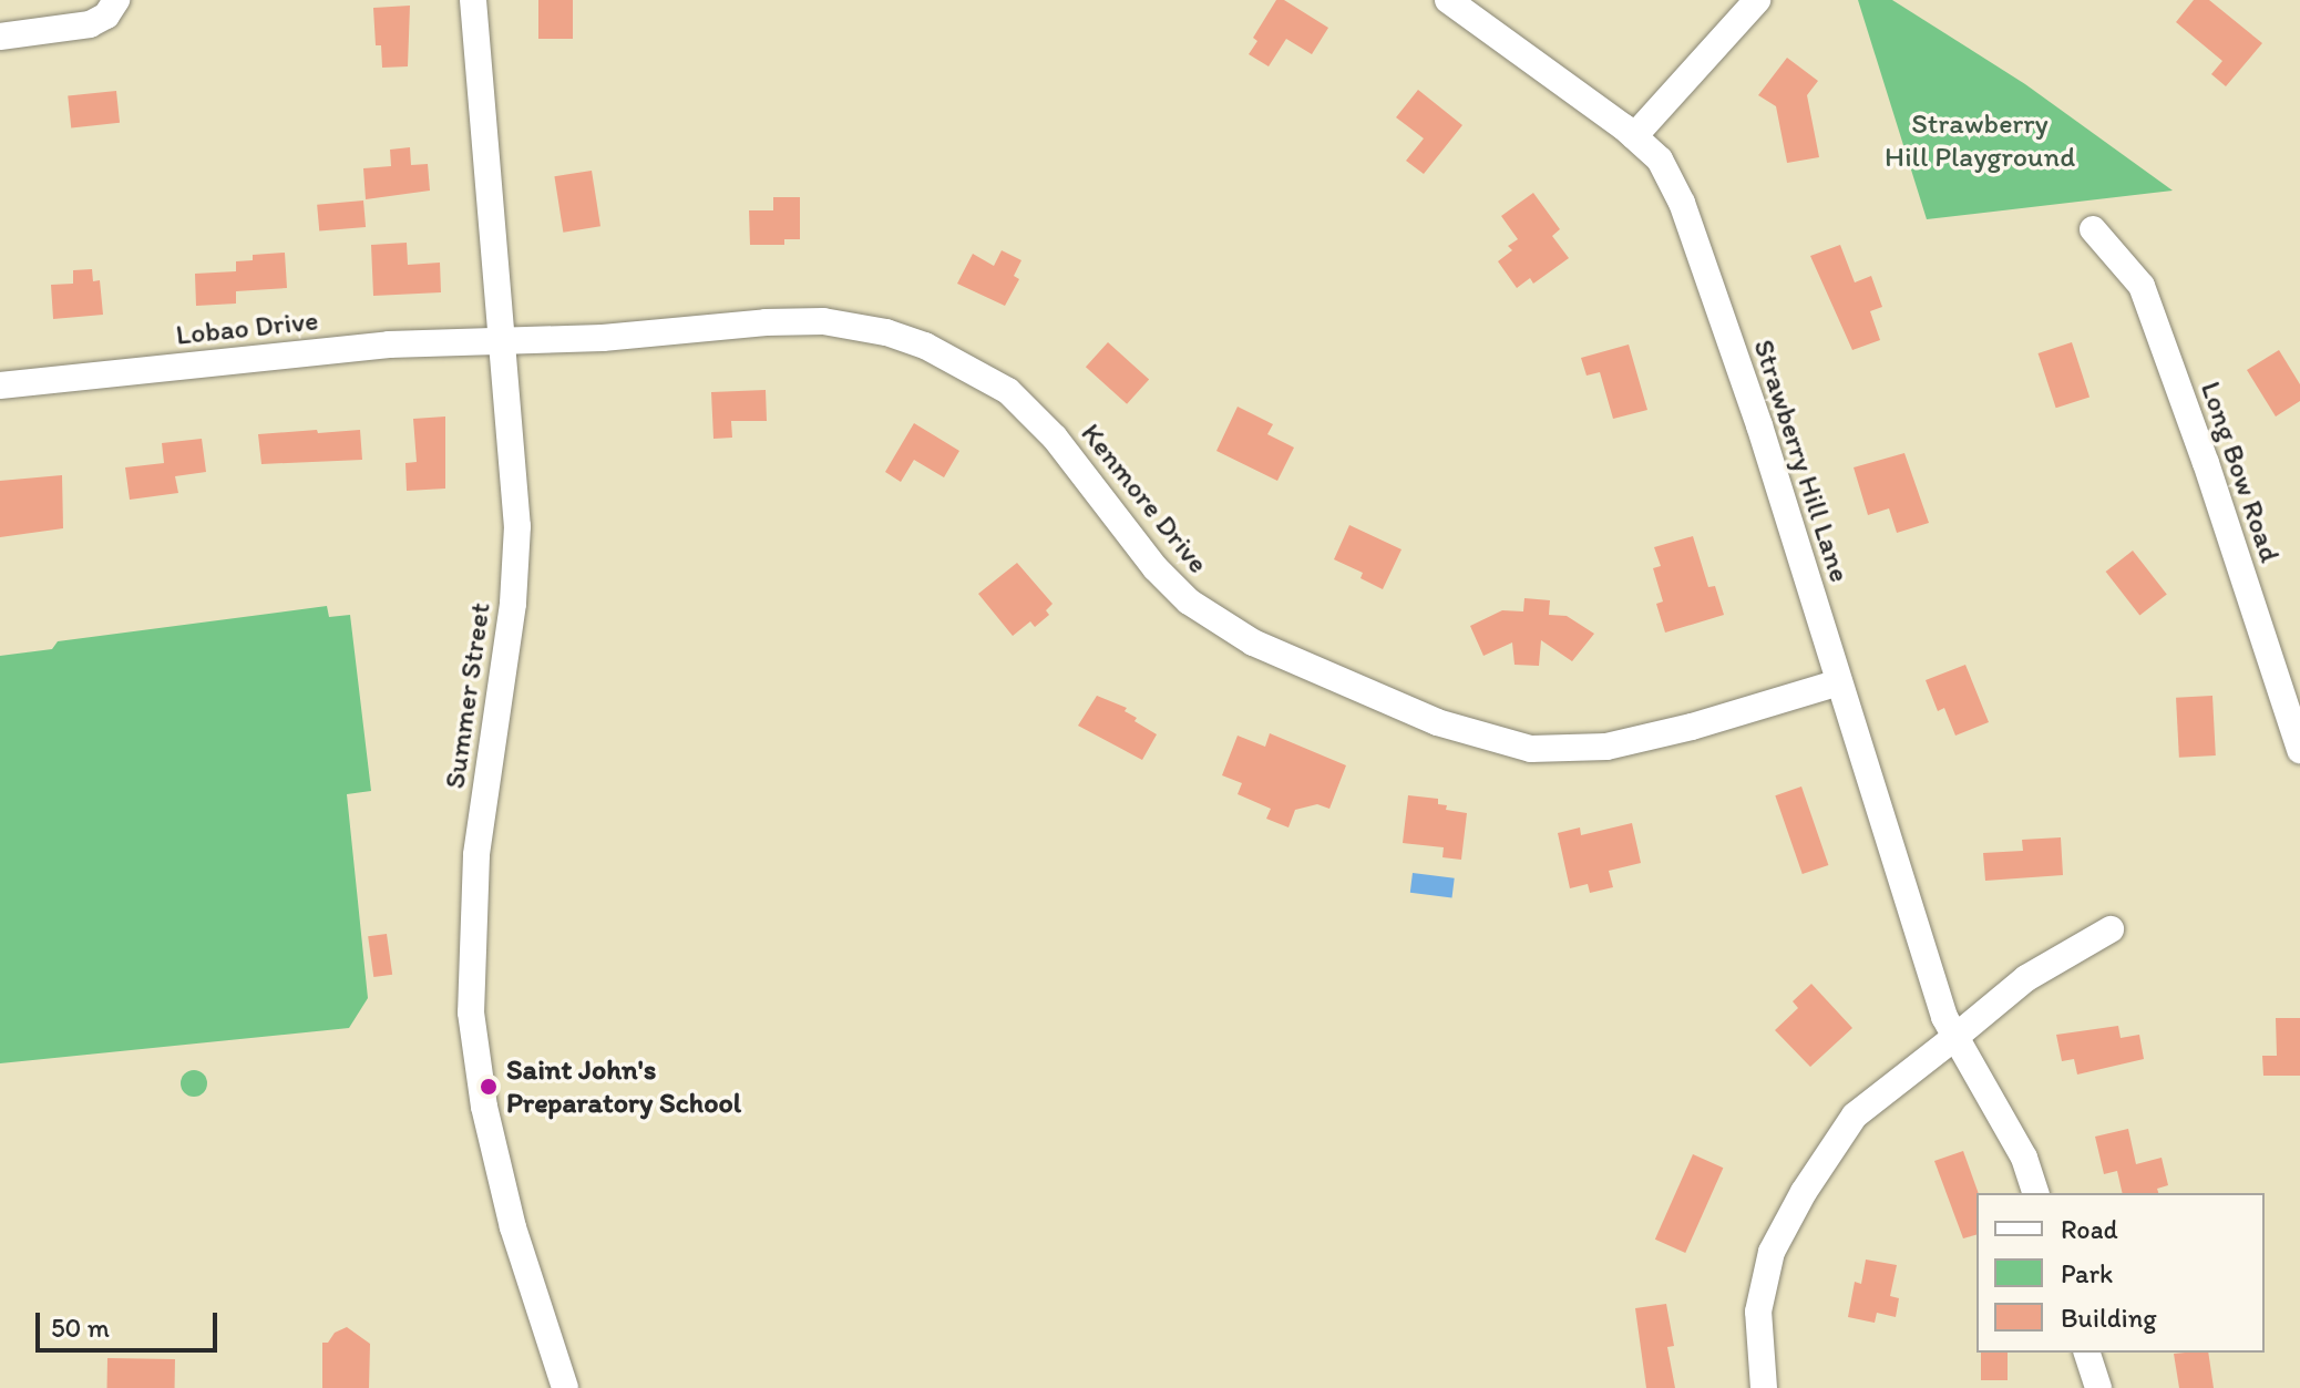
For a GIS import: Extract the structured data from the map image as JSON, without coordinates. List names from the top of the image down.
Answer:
{
  "streets": {
    "street": [
      "Lobao Drive",
      "Strawberry Hill Lane",
      "Long Bow Road",
      "Kenmore Drive",
      "Summer Street"
    ]
  },
  "crossings": [
    ["Lobao Drive", "Kenmore Drive"],
    ["Lobao Drive", "Summer Street"],
    ["Strawberry Hill Lane", "Kenmore Drive"],
    ["Kenmore Drive", "Summer Street"]
  ],
  "parks": ["Strawberry Hill Playground"],
  "places": ["Saint John's Preparatory School"],
  "legend": ["Road", "Park", "Building"],
  "scale_bar": "50 m"
}
